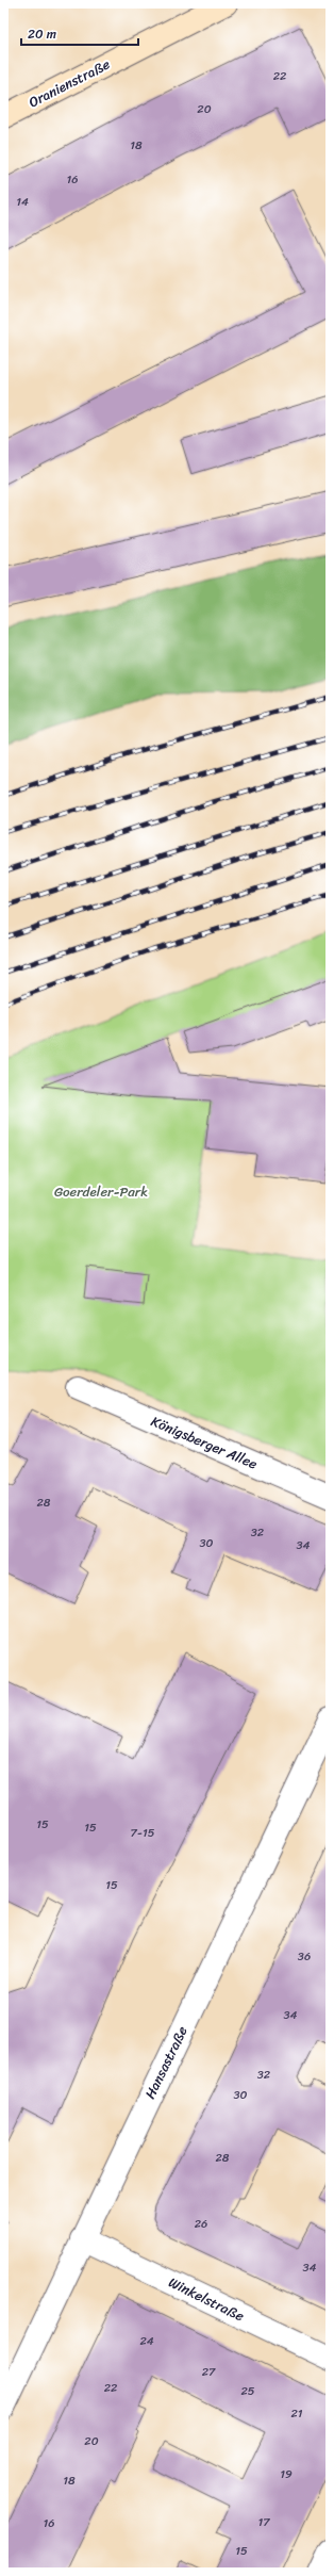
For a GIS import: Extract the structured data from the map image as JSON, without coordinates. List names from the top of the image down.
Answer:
{
  "streets": {
    "main road": ["Oranienstraße"],
    "street": ["Königsberger Allee", "Hansastraße", "Winkelstraße"]
  },
  "crossings": [
    ["Hansastraße", "Winkelstraße"]
  ],
  "parks": ["Goerdeler-Park"],
  "house_numbers": [
    "22",
    "20",
    "18",
    "16",
    "14",
    "28",
    "32",
    "30",
    "34",
    "15",
    "15",
    "7-15",
    "15",
    "36",
    "34",
    "32",
    "30",
    "28",
    "26",
    "34",
    "24",
    "27",
    "22",
    "25",
    "21",
    "20",
    "19",
    "18",
    "17",
    "16",
    "15"
  ],
  "scale_bar": "20 m"
}
